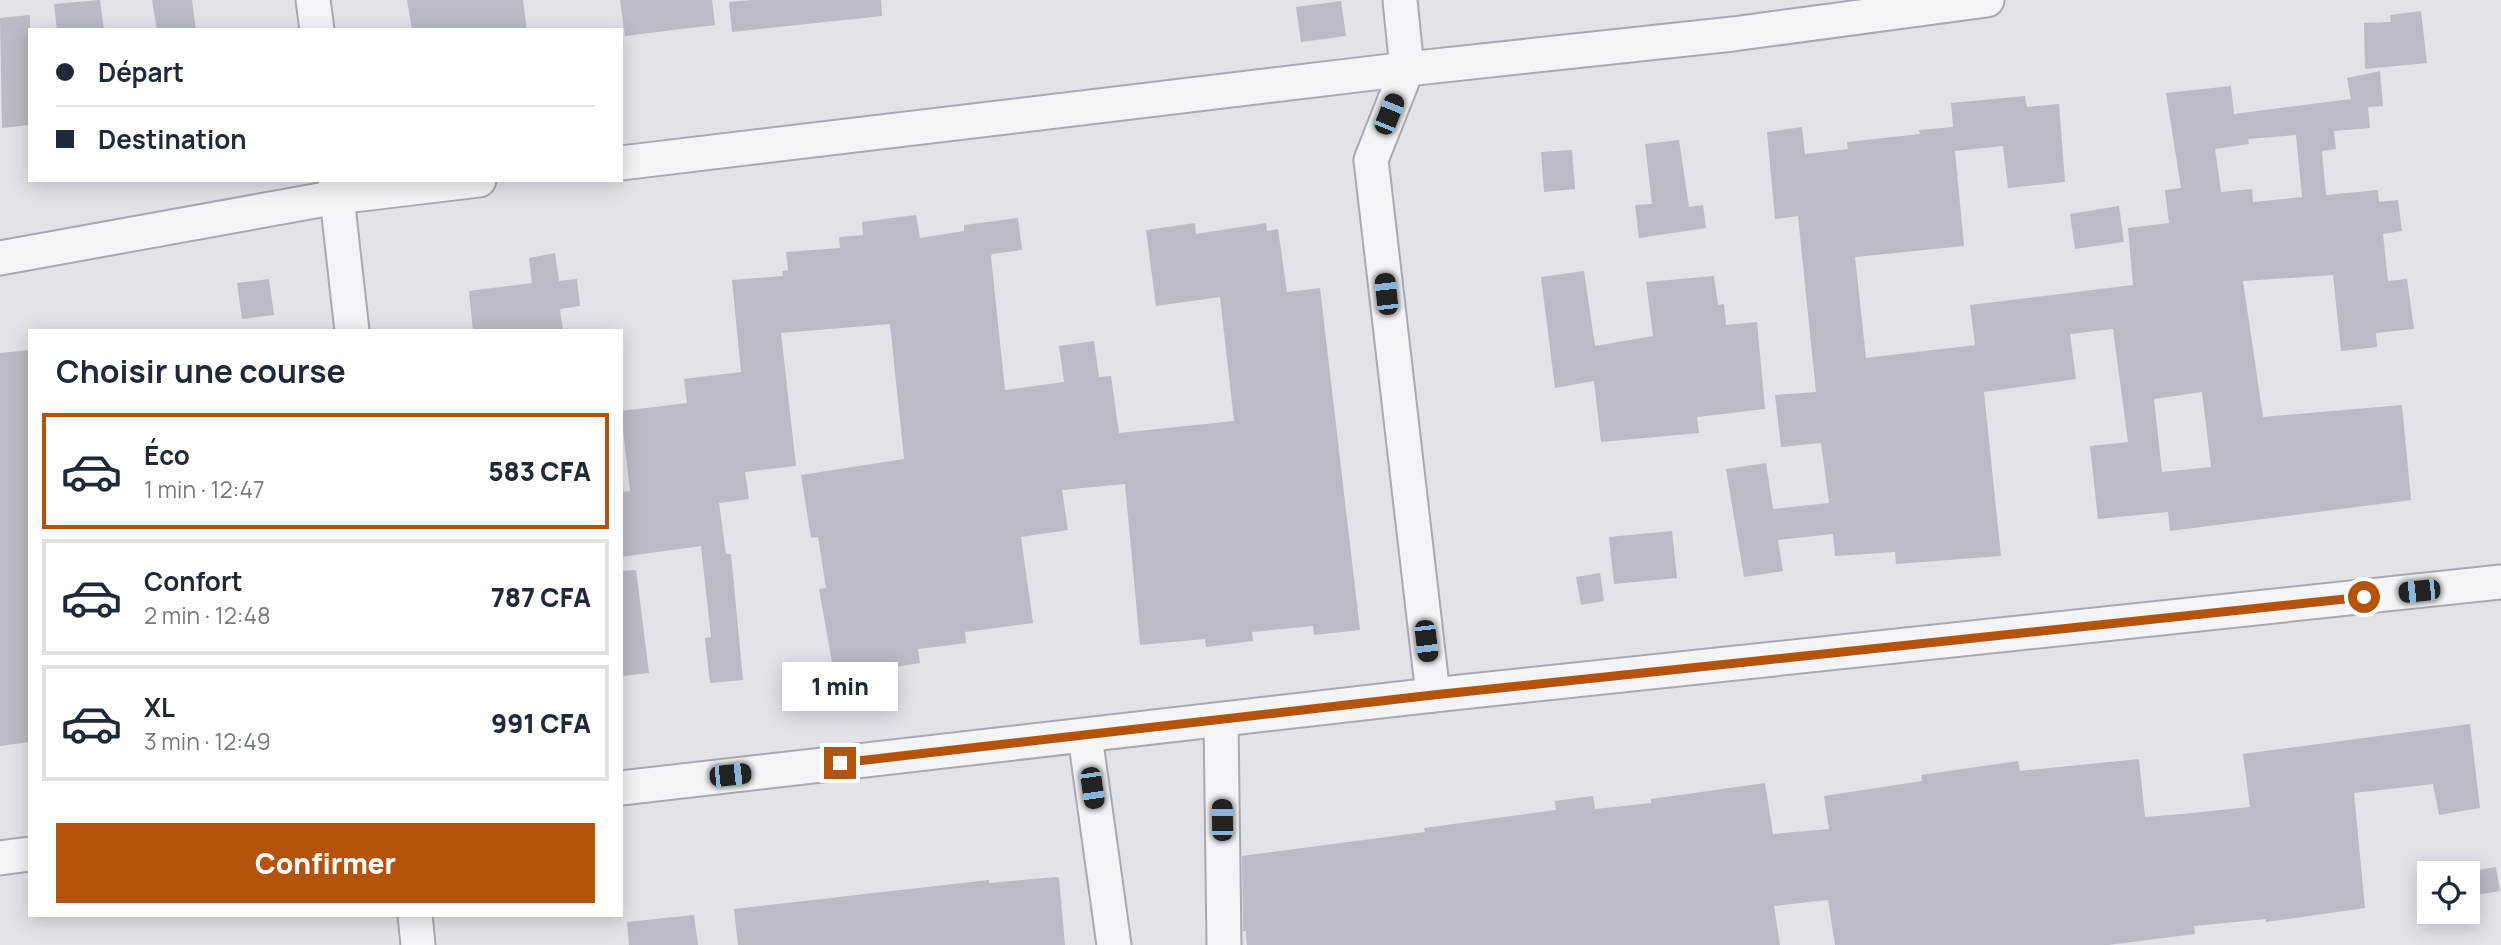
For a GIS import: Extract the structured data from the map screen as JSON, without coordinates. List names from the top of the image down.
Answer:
{
  "page": {
    "banner": ["Départ", "Destination"],
    "heading": "Choisir une course",
    "list": [
      {
        "name": "Éco",
        "note": "1 min · 12:47",
        "value": "583 CFA"
      },
      {
        "name": "Confort",
        "note": "2 min · 12:48",
        "value": "787 CFA"
      },
      {
        "name": "XL",
        "note": "3 min · 12:49",
        "value": "991 CFA"
      }
    ],
    "bubble": "1 min",
    "buttons": "Confirmer"
  }
}
